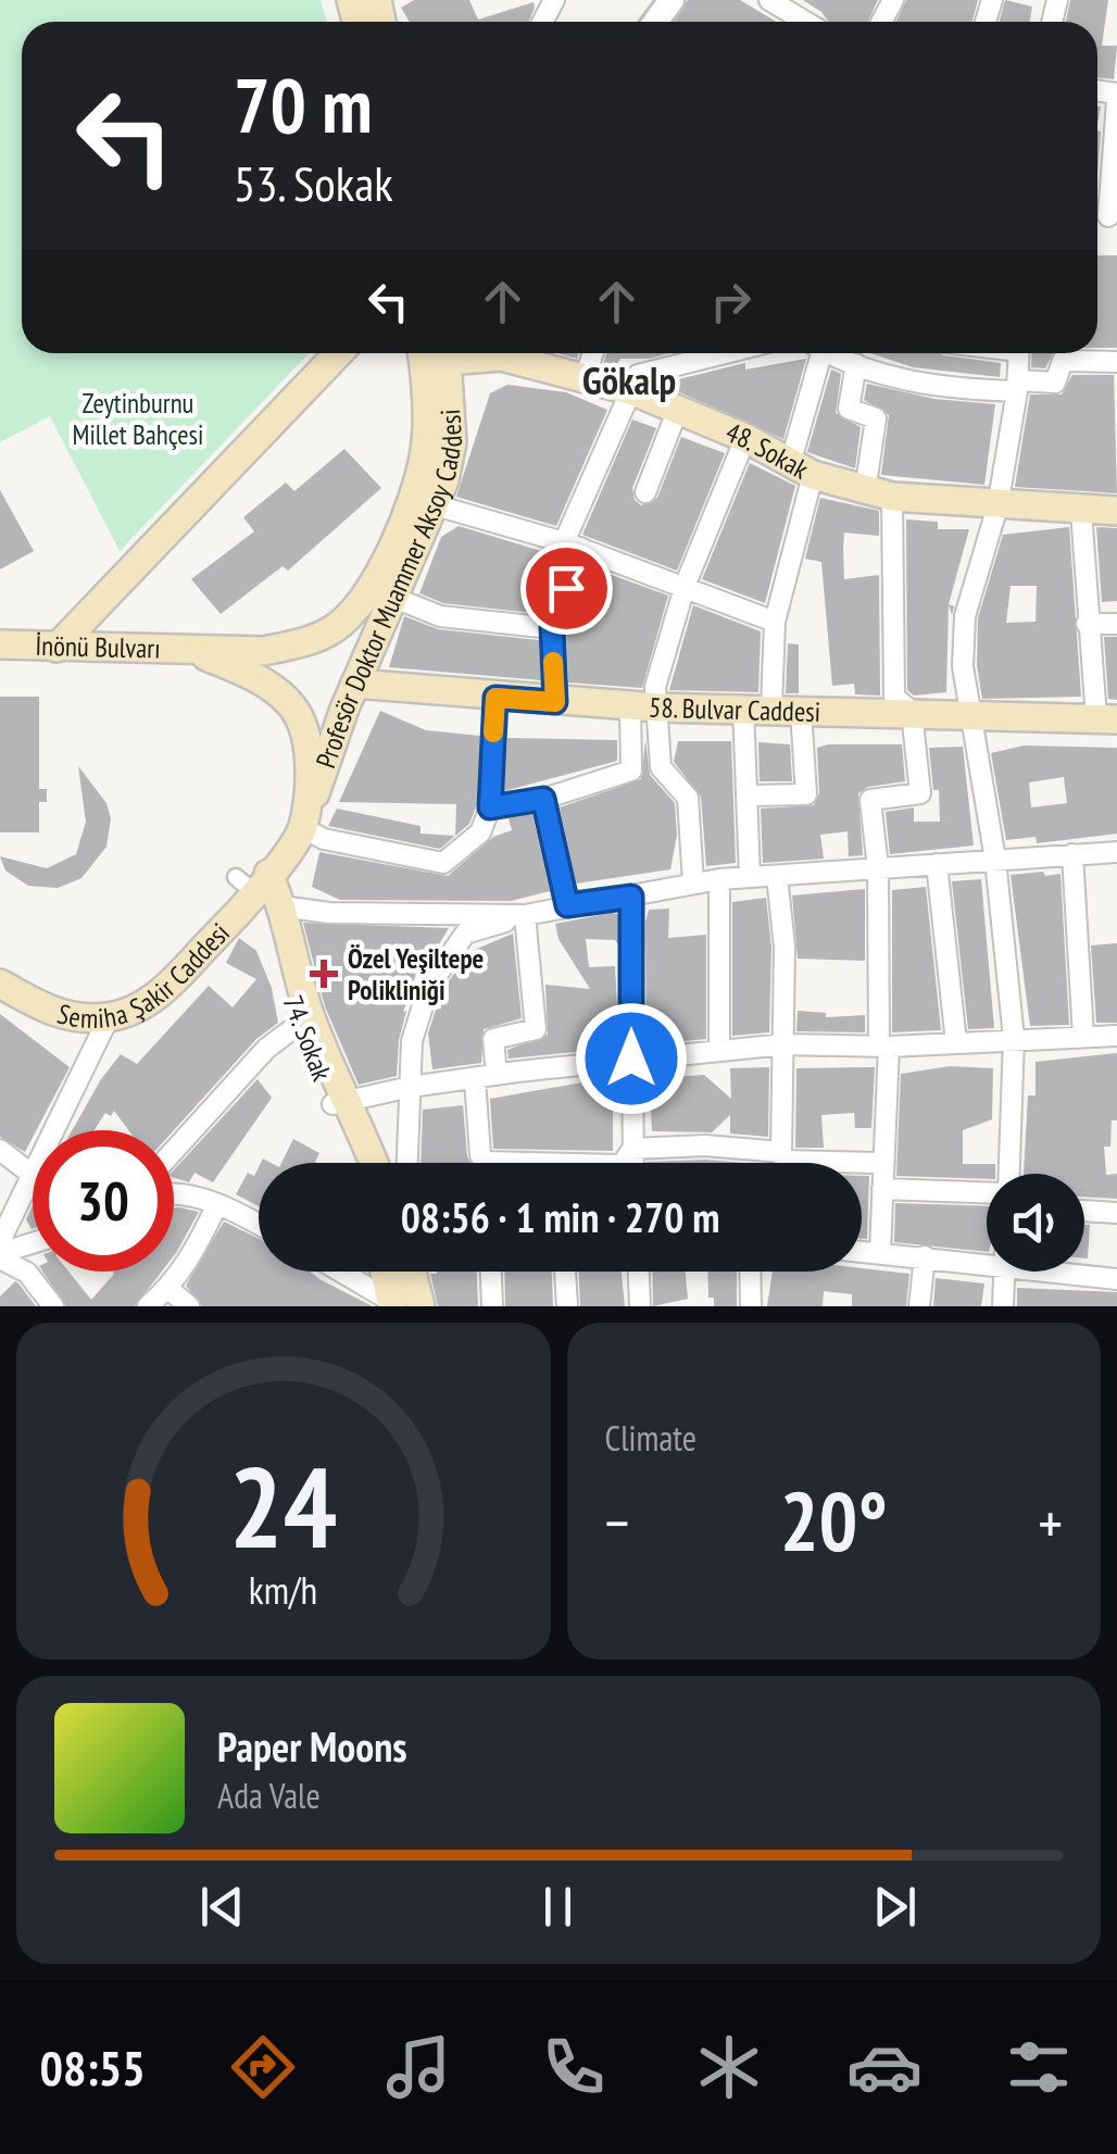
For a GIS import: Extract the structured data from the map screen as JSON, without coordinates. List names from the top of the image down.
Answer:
{
  "streets": {
    "main road": [
      "48. Sokak",
      "Profesör Doktor Muammer Aksoy Caddesi",
      "İnönü Bulvarı",
      "58. Bulvar Caddesi",
      "Semiha Şakir Caddesi",
      "74. Sokak"
    ]
  },
  "crossings": [
    ["Profesör Doktor Muammer Aksoy Caddesi", "İnönü Bulvarı"],
    ["Profesör Doktor Muammer Aksoy Caddesi", "58. Bulvar Caddesi"],
    ["Profesör Doktor Muammer Aksoy Caddesi", "Semiha Şakir Caddesi"],
    ["Semiha Şakir Caddesi", "74. Sokak"]
  ],
  "districts": ["Gökalp"],
  "parks": ["Zeytinburnu Millet Bahçesi"],
  "places": {
    "health": ["Özel Yeşiltepe Polikliniği"]
  },
  "page": {
    "turn": ["70 m", "53. Sokak"],
    "limit": "30",
    "trip": "08:56 · 1 min · 270 m",
    "tile": "Climate",
    "heat": ["−", "20°", "+"],
    "song": ["Paper Moons", "Ada Vale"],
    "tabs": "08:55",
    "gauge": ["24", "km/h"]
  }
}
